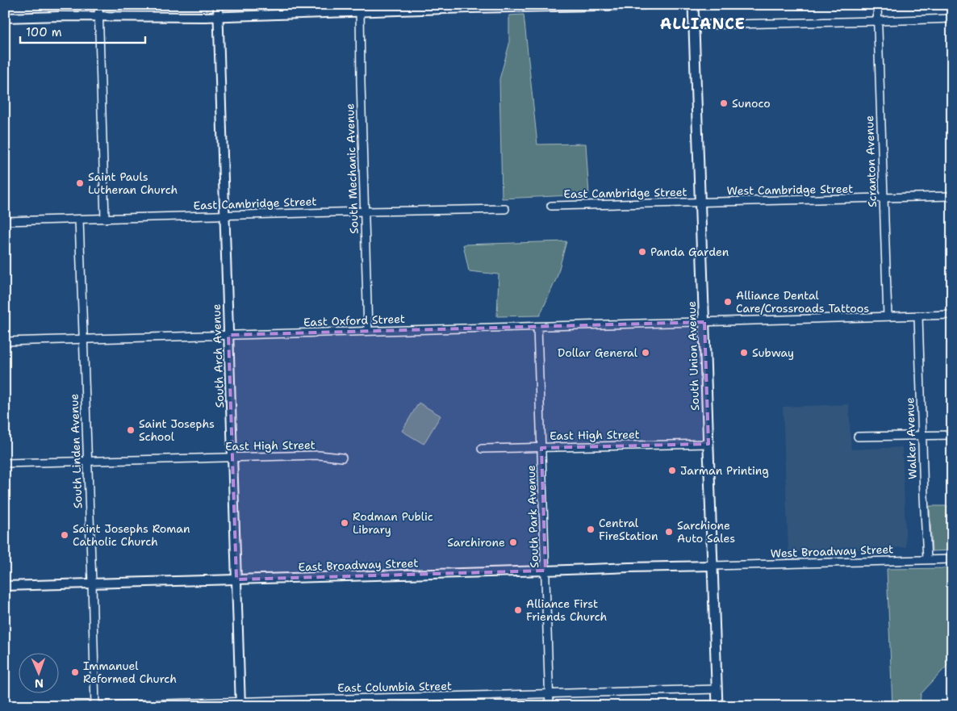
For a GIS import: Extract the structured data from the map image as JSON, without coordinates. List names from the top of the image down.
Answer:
{
  "streets": {
    "main road": ["South Union Avenue"],
    "street": [
      "Scranton Avenue",
      "South Mechanic Avenue",
      "West Cambridge Street",
      "East Cambridge Street",
      "East Oxford Street",
      "South Arch Avenue",
      "East High Street",
      "Walker Avenue",
      "South Linden Avenue",
      "South Park Avenue",
      "West Broadway Street",
      "East Broadway Street",
      "East Columbia Street"
    ]
  },
  "crossings": [
    ["Scranton Avenue", "West Cambridge Street"],
    ["Scranton Avenue", "East Oxford Street"],
    ["South Mechanic Avenue", "East Cambridge Street"],
    ["South Mechanic Avenue", "East Oxford Street"],
    ["West Cambridge Street", "East Cambridge Street"],
    ["West Cambridge Street", "South Union Avenue"],
    ["East Cambridge Street", "South Arch Avenue"],
    ["East Cambridge Street", "South Union Avenue"],
    ["East Cambridge Street", "South Linden Avenue"],
    ["East Oxford Street", "South Arch Avenue"],
    ["East Oxford Street", "South Union Avenue"],
    ["East Oxford Street", "Walker Avenue"],
    ["East Oxford Street", "South Linden Avenue"],
    ["East Oxford Street", "South Park Avenue"],
    ["South Arch Avenue", "East High Street"],
    ["South Arch Avenue", "East Broadway Street"],
    ["South Arch Avenue", "East Columbia Street"],
    ["South Union Avenue", "East High Street"],
    ["South Union Avenue", "West Broadway Street"],
    ["South Union Avenue", "East Broadway Street"],
    ["South Union Avenue", "East Columbia Street"],
    ["East High Street", "South Linden Avenue"],
    ["East High Street", "South Park Avenue"],
    ["Walker Avenue", "West Broadway Street"],
    ["South Linden Avenue", "East Broadway Street"],
    ["South Linden Avenue", "East Columbia Street"],
    ["South Park Avenue", "East Broadway Street"],
    ["South Park Avenue", "East Columbia Street"],
    ["West Broadway Street", "East Broadway Street"]
  ],
  "districts": ["ALLIANCE"],
  "places": [
    "Sunoco",
    "Saint Pauls Lutheran Church",
    "Panda Garden",
    "Alliance Dental Care/Crossroads Tattoos",
    "Dollar General",
    "Subway",
    "Saint Josephs School",
    "Jarman Printing",
    "Rodman Public Library",
    "Central FireStation",
    "Sarchione Auto Sales",
    "Saint Josephs Roman Catholic Church",
    "Sarchirone",
    "Alliance First Friends Church",
    "Immanuel Reformed Church"
  ],
  "scale_bar": "100 m",
  "north": "bottom"
}
